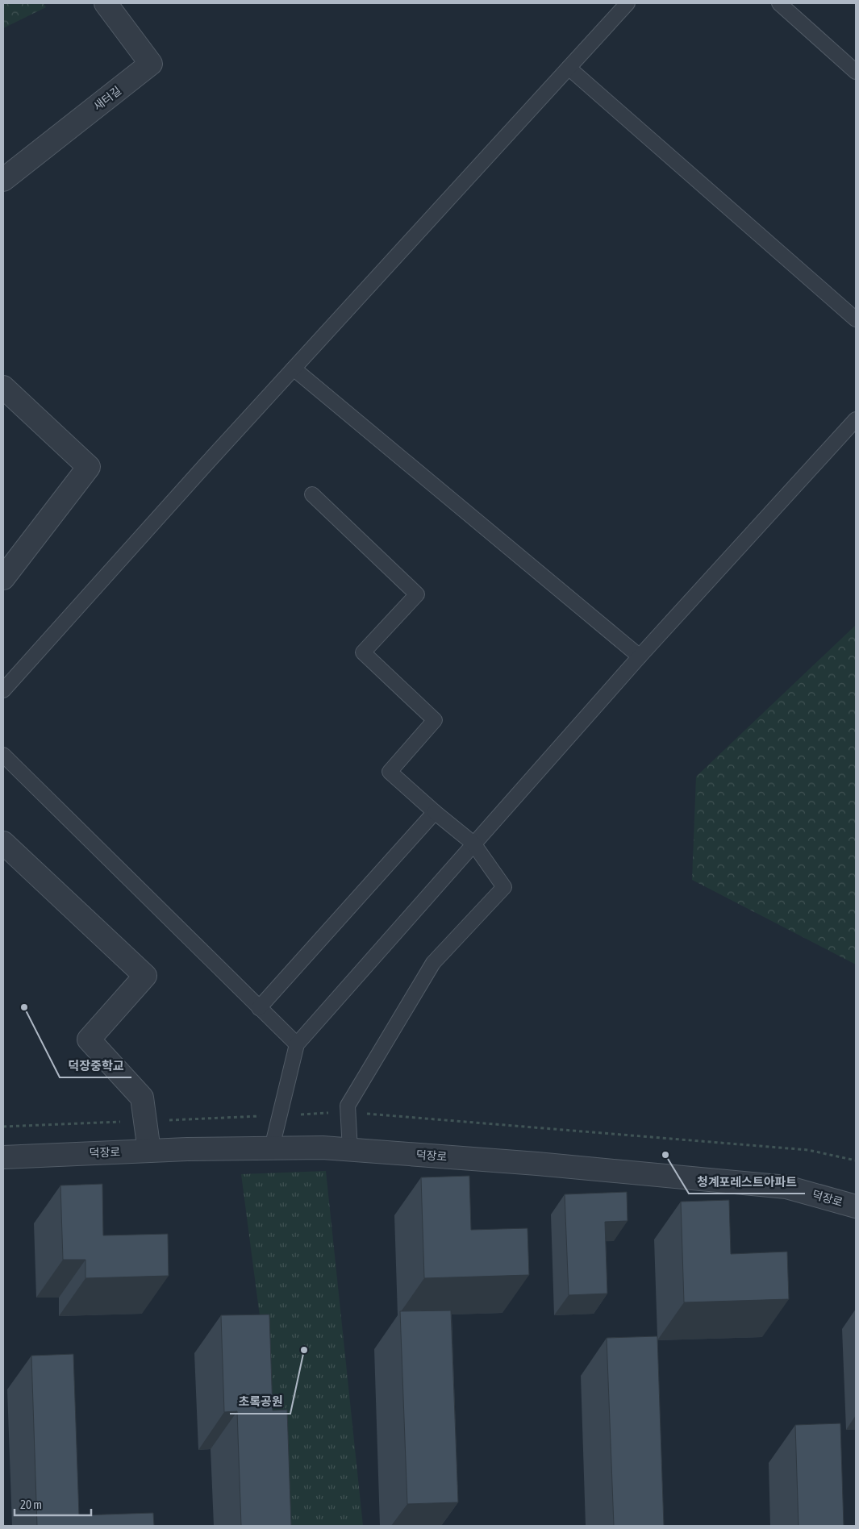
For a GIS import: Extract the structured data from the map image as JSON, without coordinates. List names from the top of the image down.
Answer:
{
  "streets": {
    "street": ["새터길", "덕장로"]
  },
  "places": ["덕장중학교", "청계포레스트아파트", "초록공원"],
  "scale_bar": "20 m"
}
